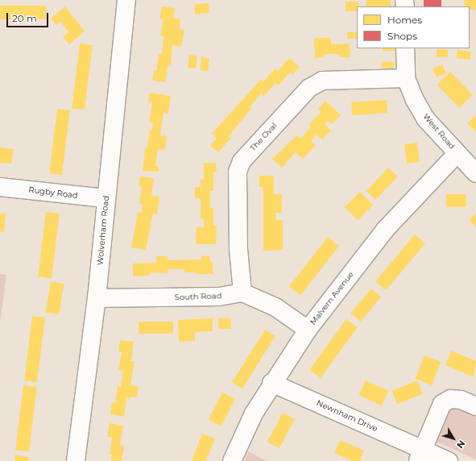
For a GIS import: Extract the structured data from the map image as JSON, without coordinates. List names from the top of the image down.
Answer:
{
  "streets": {
    "street": [
      "West Road",
      "The Oval",
      "Rugby Road",
      "Wolverham Road",
      "South Road",
      "Malvern Avenue",
      "Newnham Drive"
    ]
  },
  "crossings": [
    ["West Road", "The Oval"],
    ["West Road", "Malvern Avenue"],
    ["The Oval", "South Road"],
    ["Rugby Road", "Wolverham Road"],
    ["Wolverham Road", "South Road"],
    ["Malvern Avenue", "Newnham Drive"]
  ],
  "legend": ["Homes", "Shops"],
  "scale_bar": "20 m",
  "north": "bottom right"
}
